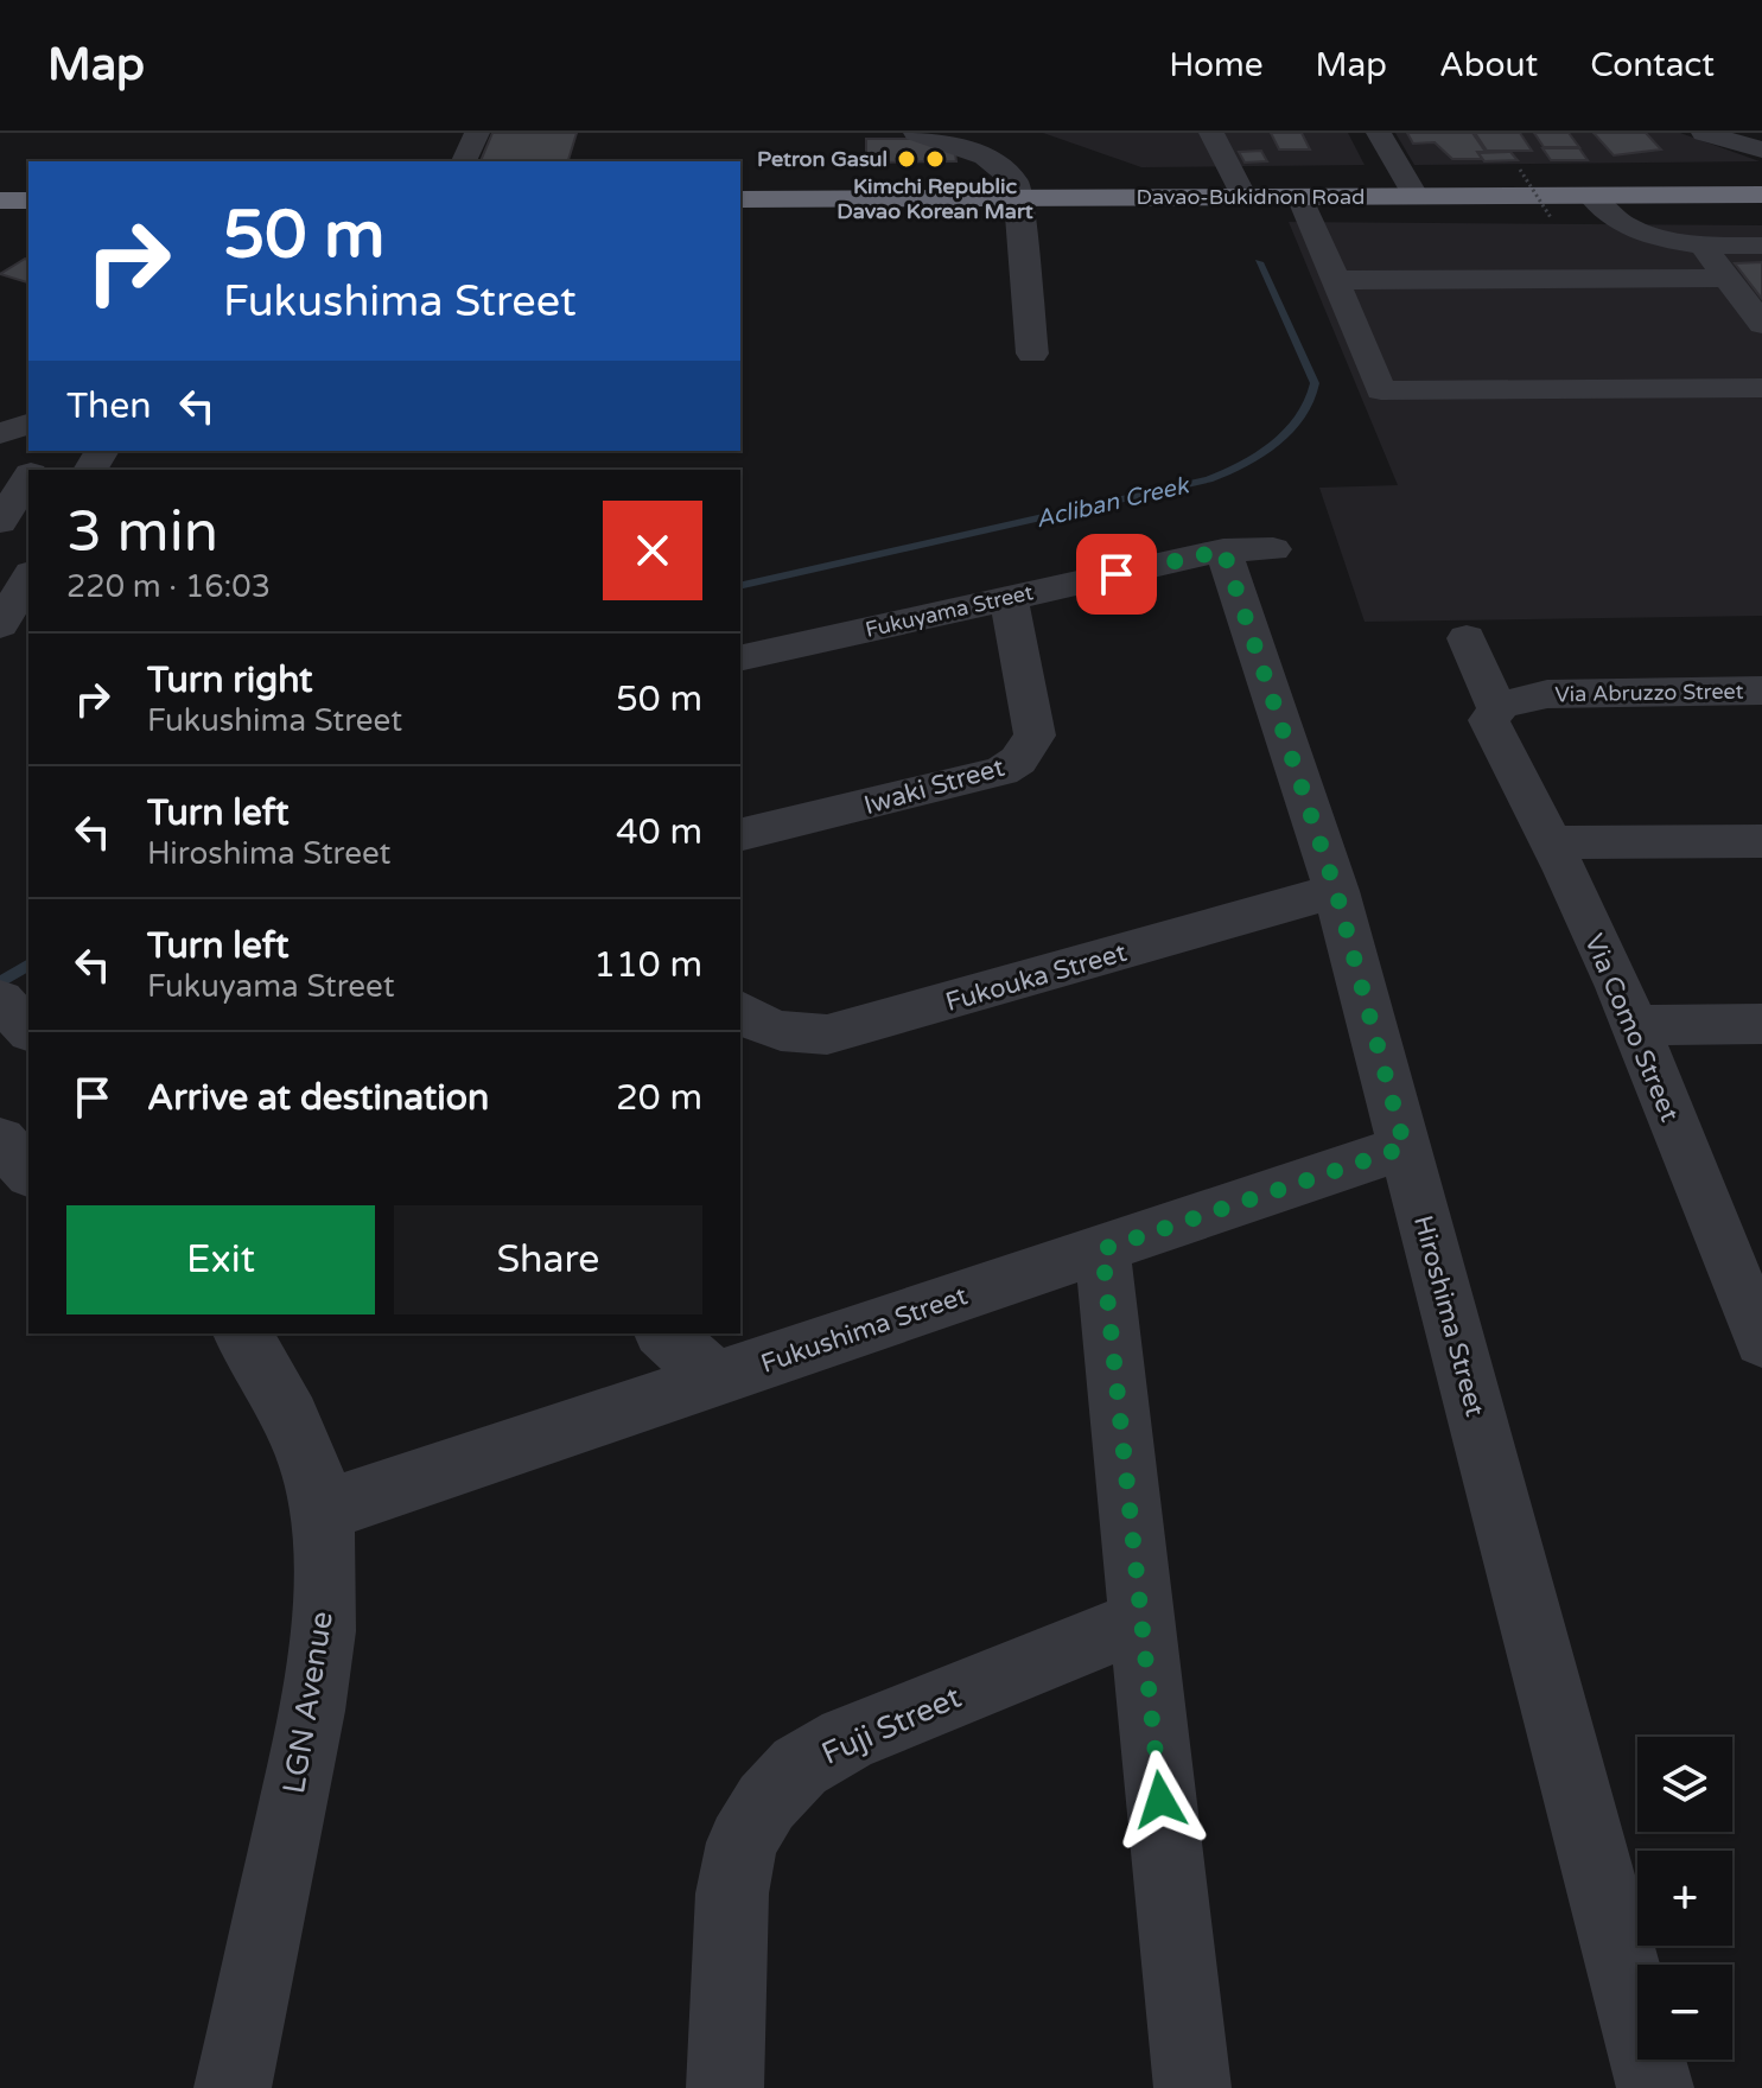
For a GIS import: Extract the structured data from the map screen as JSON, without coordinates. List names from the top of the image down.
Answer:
{
  "streets": {
    "highway": ["Davao-Bukidnon Road"],
    "street": [
      "Fukuyama Street",
      "Via Abruzzo Street",
      "Iwaki Street",
      "Fukouka Street",
      "Via Como Street",
      "Hiroshima Street",
      "Fukushima Street",
      "LGN Avenue",
      "Fuji Street"
    ]
  },
  "crossings": [
    ["Fukuyama Street", "Iwaki Street"],
    ["Fukuyama Street", "Hiroshima Street"],
    ["Via Abruzzo Street", "Via Como Street"],
    ["Fukouka Street", "Hiroshima Street"],
    ["Hiroshima Street", "Fukushima Street"],
    ["Fukushima Street", "LGN Avenue"]
  ],
  "water": ["Acliban Creek"],
  "places": ["Petron Gasul", "Kimchi Republic Davao Korean Mart"],
  "page": {
    "header": "Map",
    "nav": [
      "Home",
      "Map",
      "About",
      "Contact"
    ],
    "turn": ["50 m", "Fukushima Street"],
    "then": "Then",
    "heading": ["3 min", "220 m · 16:03"],
    "list": [
      {
        "name": "Turn right",
        "note": "Fukushima Street",
        "value": "50 m"
      },
      {
        "name": "Turn left",
        "note": "Hiroshima Street",
        "value": "40 m"
      },
      {
        "name": "Turn left",
        "note": "Fukuyama Street",
        "value": "110 m"
      },
      {
        "name": "Arrive at destination",
        "value": "20 m"
      }
    ],
    "buttons": ["Exit", "Share"],
    "map_buttons": ["+", "−"]
  }
}
